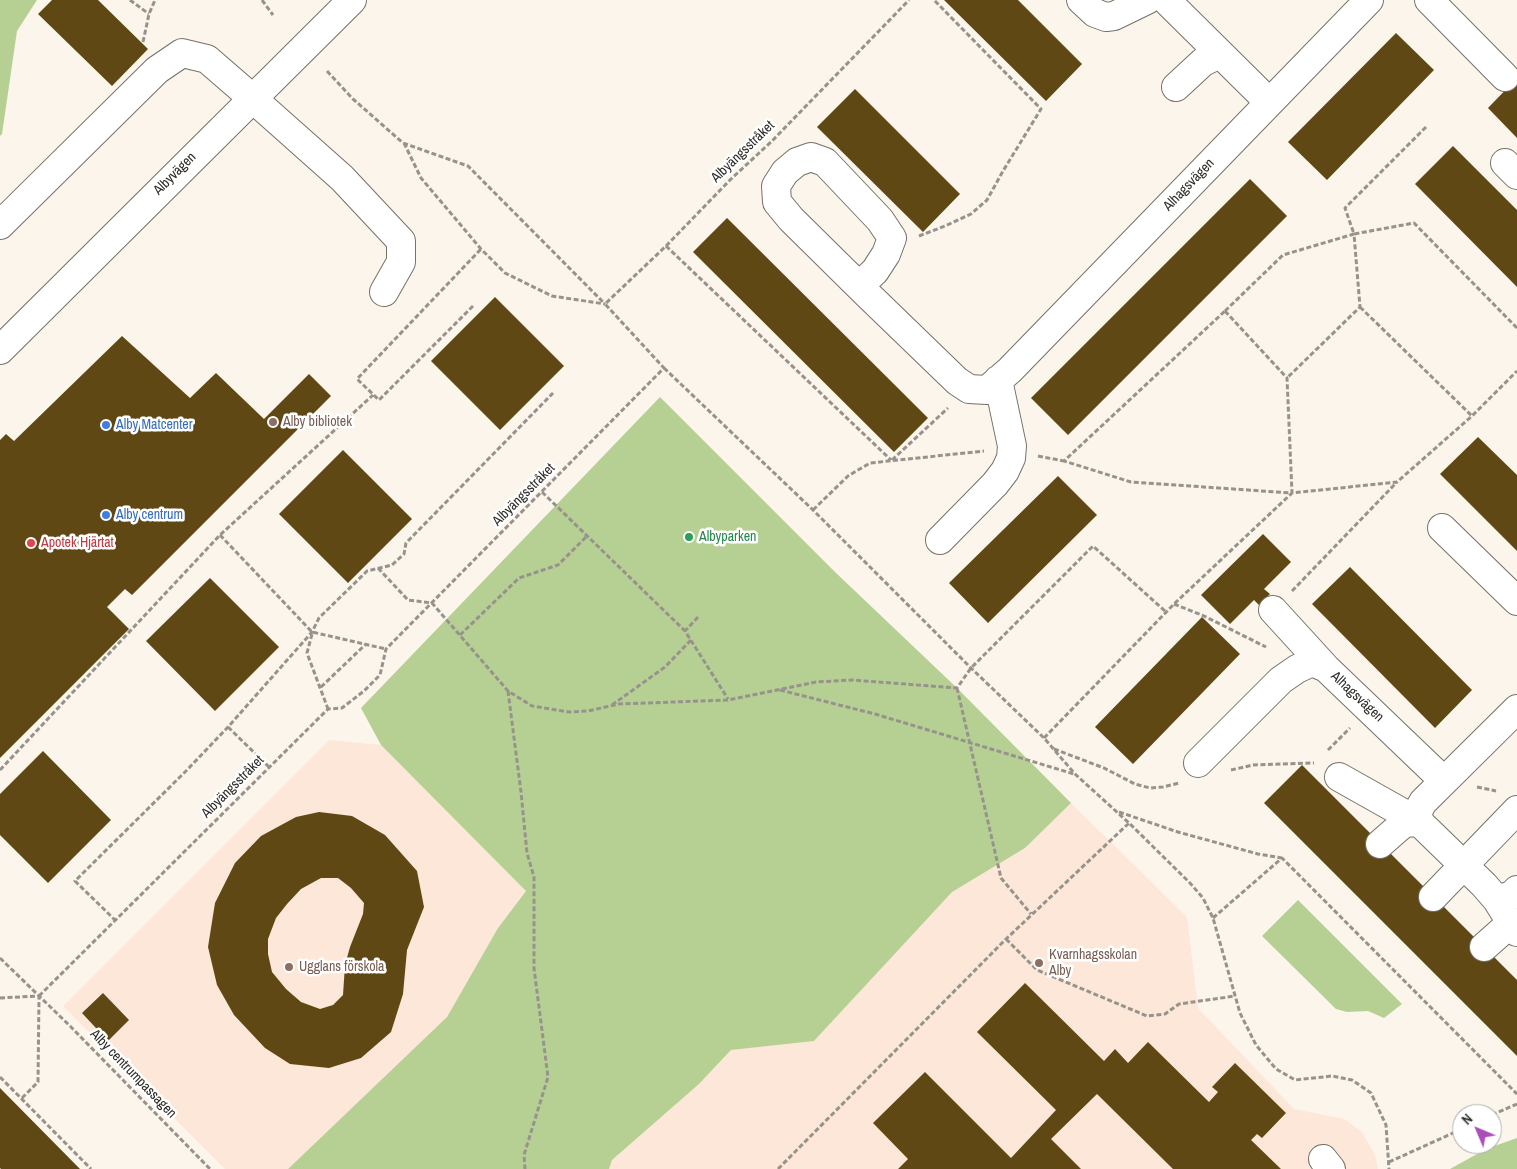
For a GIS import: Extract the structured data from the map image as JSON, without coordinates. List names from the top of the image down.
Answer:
{
  "streets": {
    "street": ["Albyvägen", "Alhagsvägen"],
    "path": ["Albyängsstråket", "Alby centrumpassagen"]
  },
  "crossings": [
    ["Albyängsstråket", "Alby centrumpassagen"]
  ],
  "places": [
    "Alby bibliotek",
    "Alby Matcenter",
    "Alby centrum",
    "Albyparken",
    "Apotek Hjärtat",
    "Kvarnhagsskolan Alby",
    "Ugglans förskola"
  ],
  "north": "top left"
}
